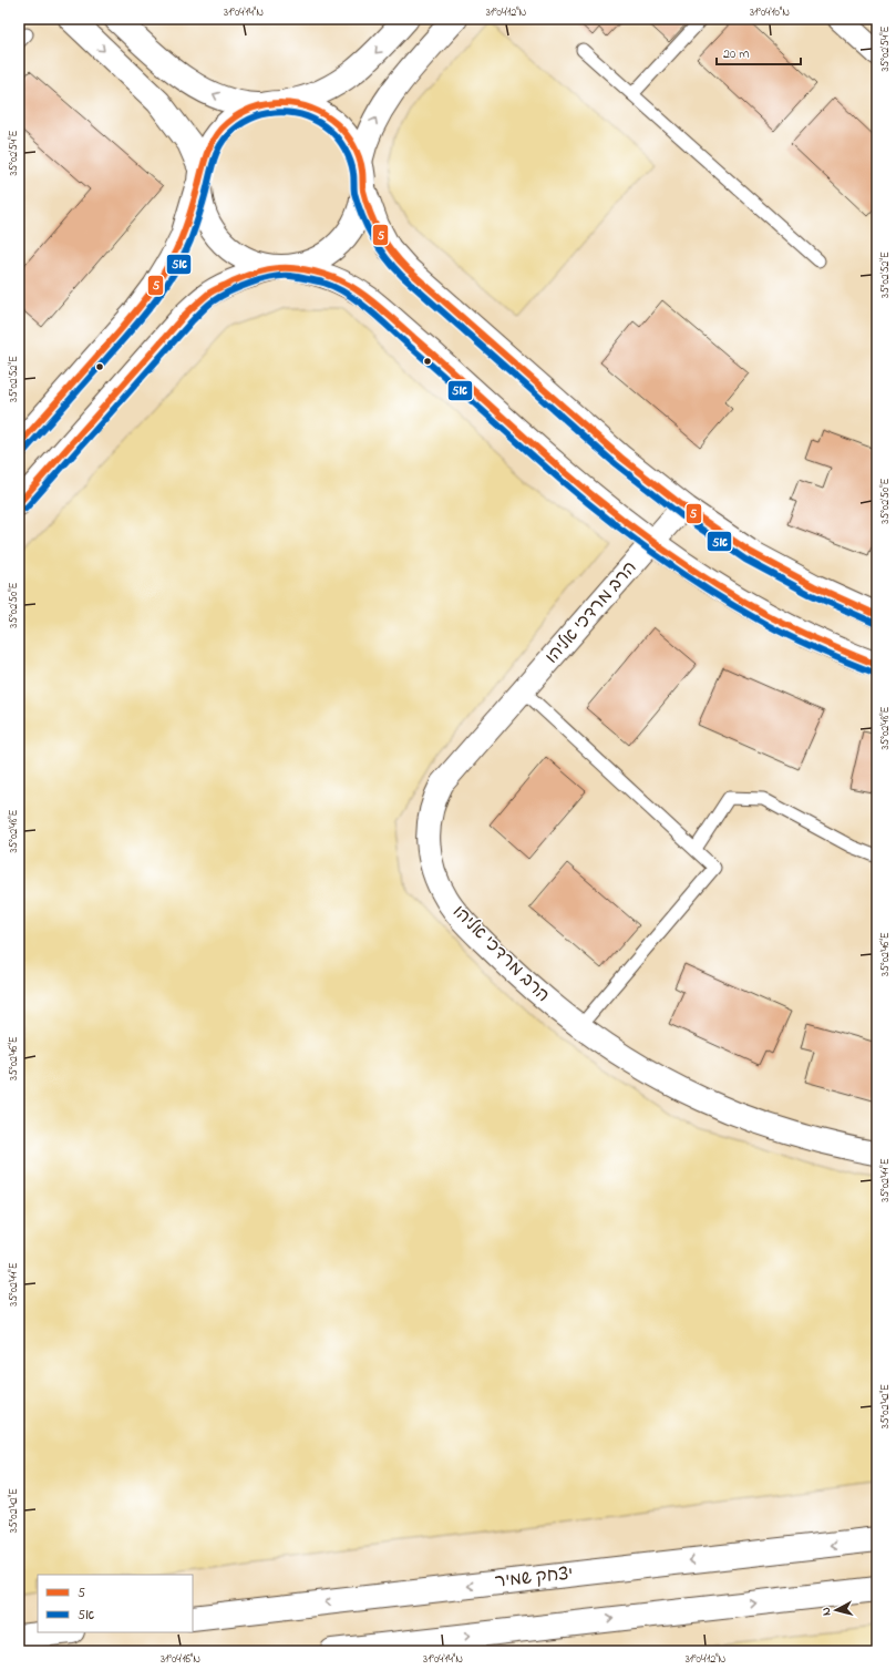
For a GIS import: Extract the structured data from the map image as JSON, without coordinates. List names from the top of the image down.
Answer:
{
  "streets": {
    "street": ["הרב מרדכי אליהו", "יצחק שמיר"]
  },
  "lines": ["transit line 5", "transit line 5א"],
  "legend": ["5", "5א"],
  "scale_bar": "20 m",
  "north": "left",
  "coordinates": [
    "31°04'14\"N",
    "31°04'12\"N",
    "31°04'10\"N",
    "35°02'54\"E",
    "35°02'52\"E",
    "35°02'50\"E",
    "35°02'48\"E",
    "35°02'46\"E",
    "35°02'44\"E",
    "35°02'42\"E",
    "31°04'16\"N"
  ]
}
